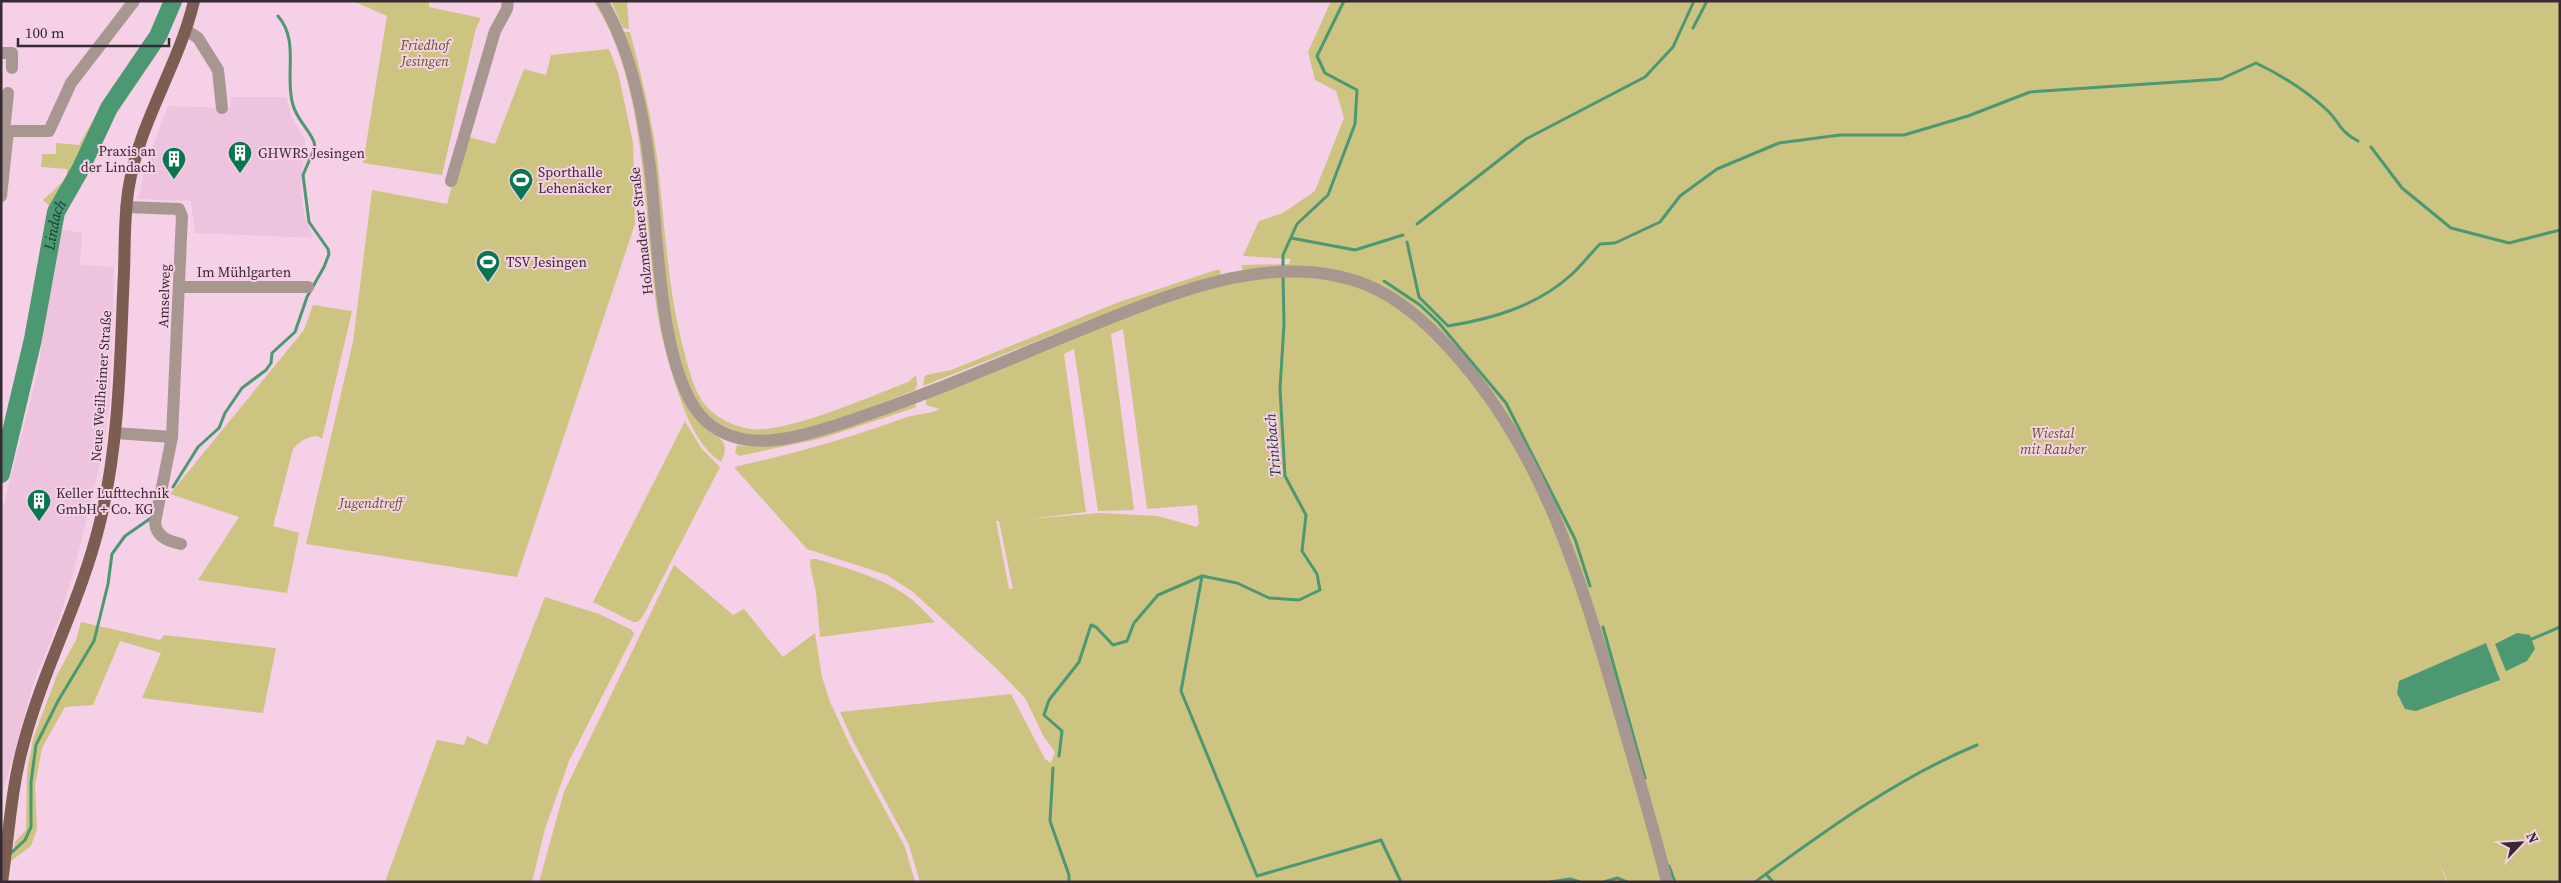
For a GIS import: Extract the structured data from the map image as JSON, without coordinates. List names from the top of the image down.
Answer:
{
  "streets": {
    "main road": ["Neue Weilheimer Straße"],
    "street": ["Holzmadener Straße", "Im Mühlgarten", "Amselweg"]
  },
  "crossings": [
    ["Im Mühlgarten", "Amselweg"],
    ["Amselweg", "Neue Weilheimer Straße"]
  ],
  "water": ["Lindach", "Trinkbach"],
  "parks": ["Friedhof Jesingen", "Wiestal mit Rauber", "Jugendtreff"],
  "places": {
    "building": ["GHWRS Jesingen", "Praxis an der Lindach", "Keller Lufttechnik GmbH + Co. KG"],
    "sports": ["Sporthalle Lehenäcker", "TSV Jesingen"]
  },
  "scale_bar": "100 m",
  "north": "top right"
}
